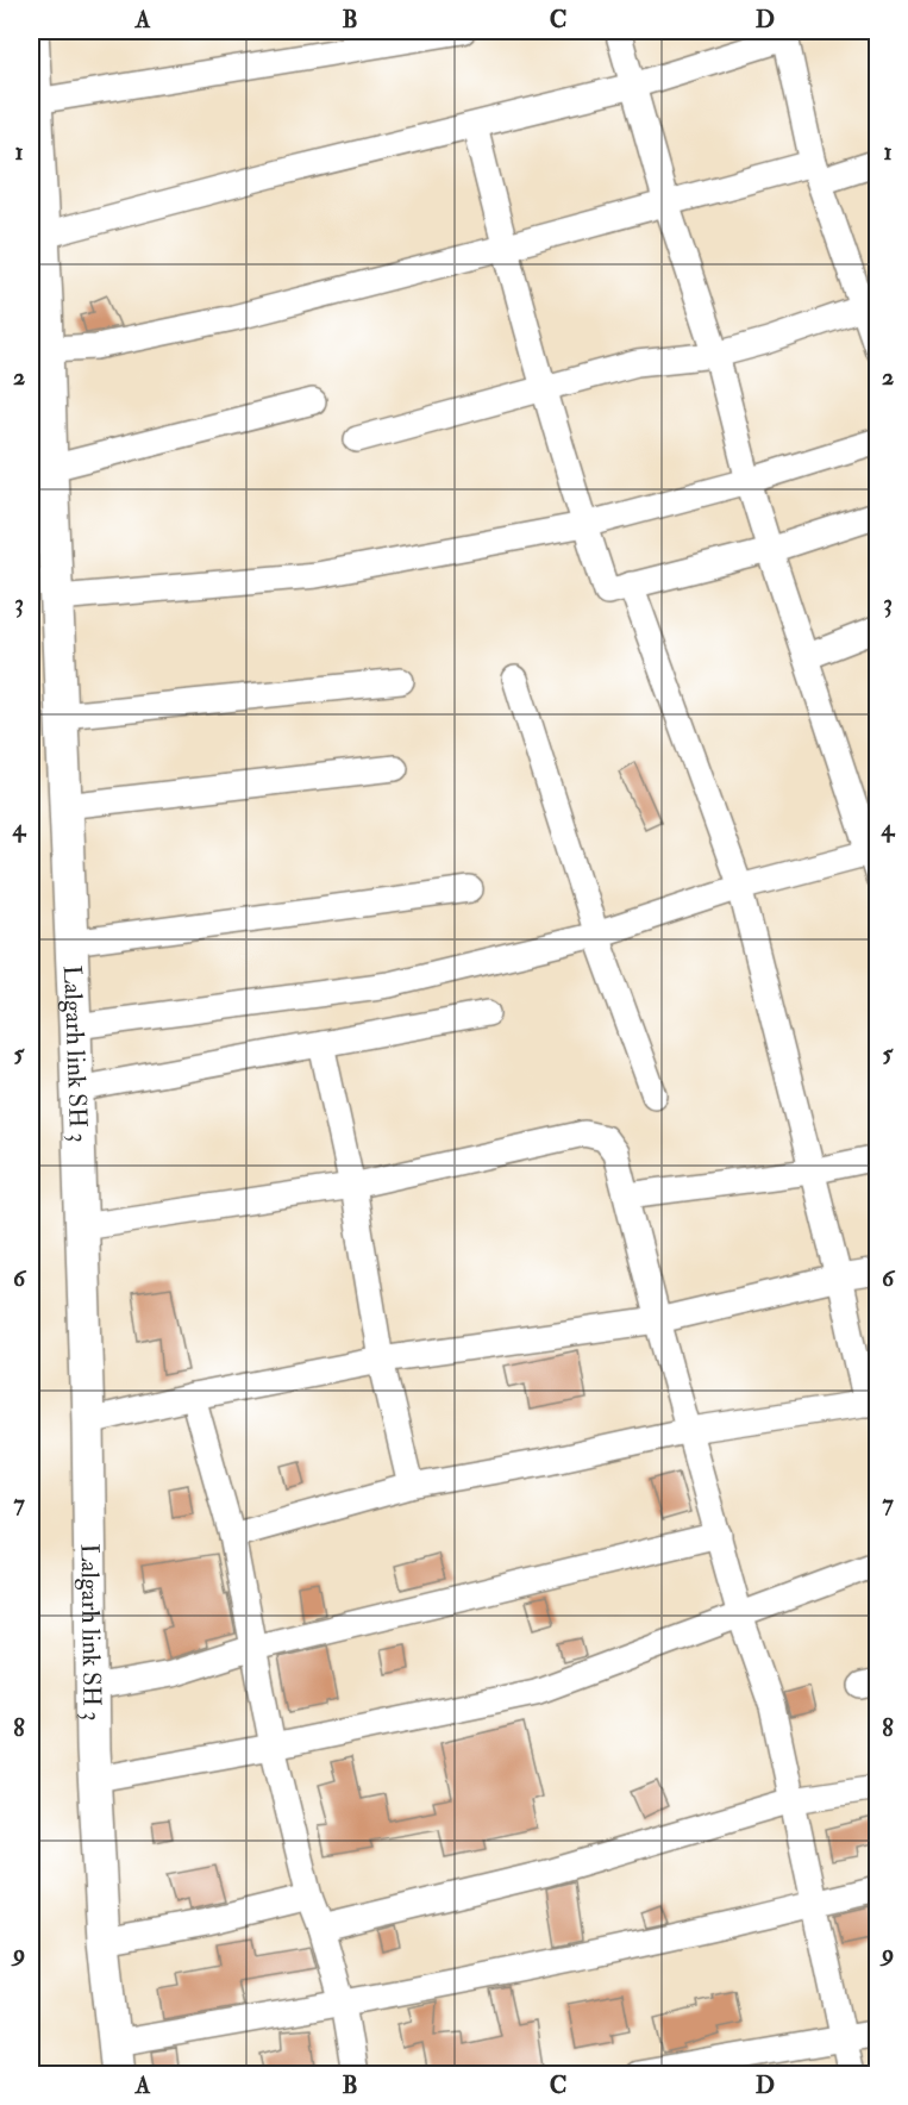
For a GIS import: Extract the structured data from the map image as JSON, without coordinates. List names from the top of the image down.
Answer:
{
  "streets": {
    "street": ["Lalgarh link SH 3"]
  },
  "grid": {
    "columns": [
      "A",
      "B",
      "C",
      "D"
    ],
    "rows": [
      "1",
      "2",
      "3",
      "4",
      "5",
      "6",
      "7",
      "8",
      "9"
    ]
  }
}
